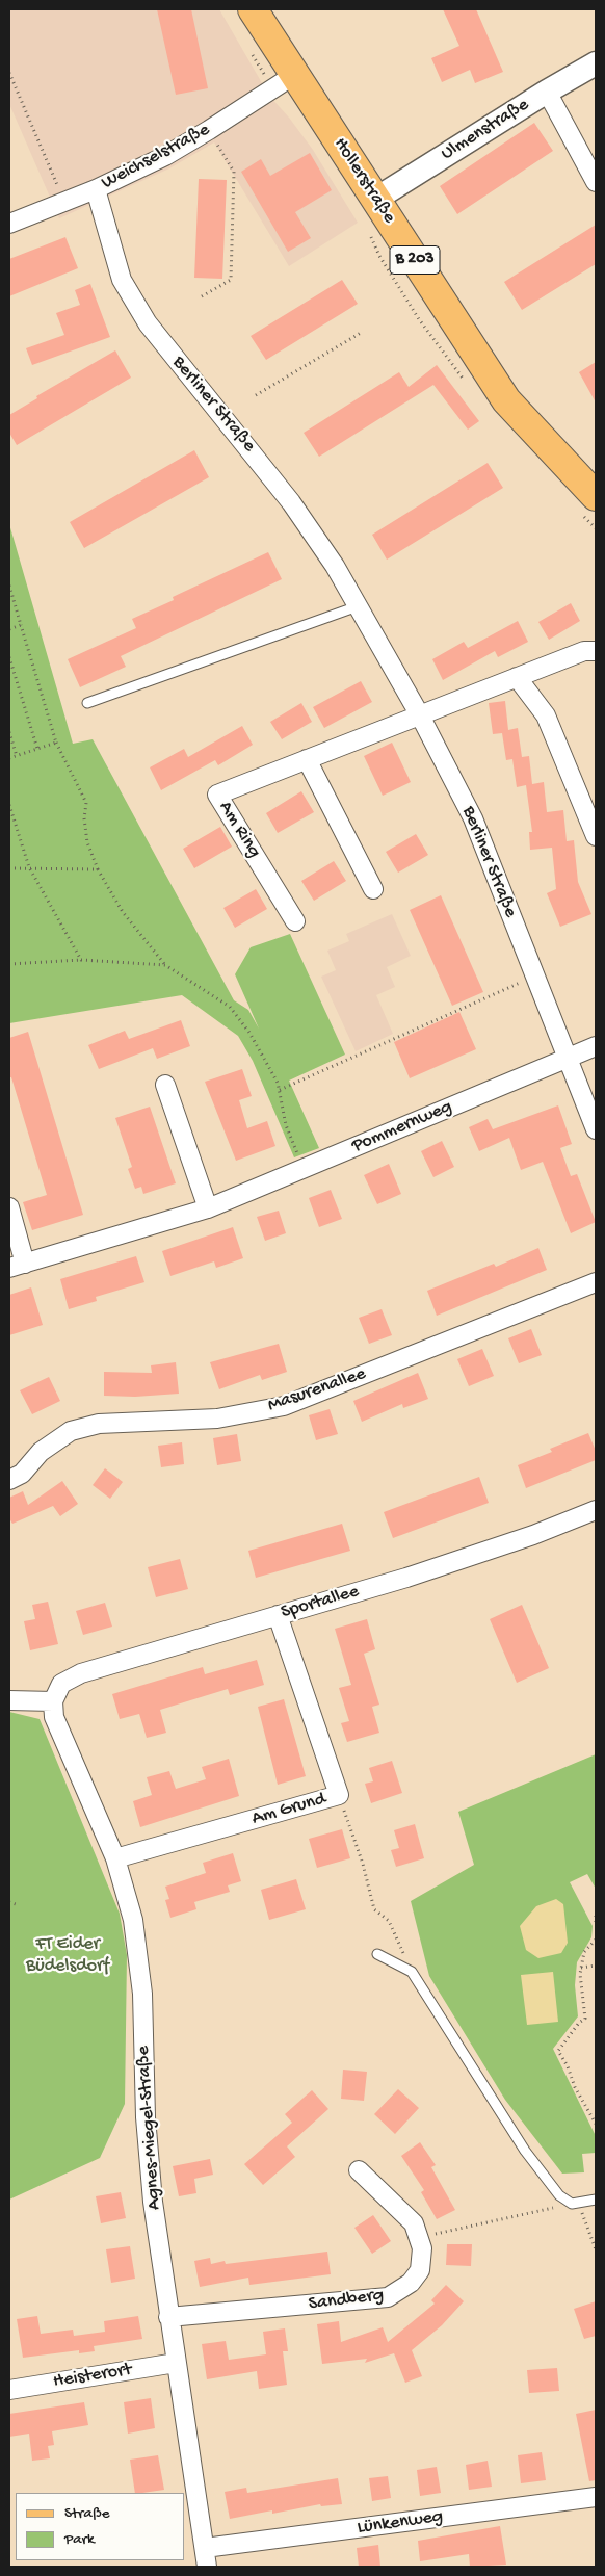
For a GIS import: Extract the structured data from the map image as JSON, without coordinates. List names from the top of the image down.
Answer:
{
  "streets": {
    "main road": ["Hollerstraße", "B 203"],
    "street": [
      "Ulmenstraße",
      "Weichselstraße",
      "Berliner Straße",
      "Am Ring",
      "Pommernweg",
      "Masurenallee",
      "Sportallee",
      "Am Grund",
      "Agnes-Miegel-Straße",
      "Sandberg",
      "Heisterort",
      "Lünkenweg"
    ]
  },
  "crossings": [
    ["Ulmenstraße", "Hollerstraße"],
    ["Weichselstraße", "Hollerstraße"],
    ["Weichselstraße", "Berliner Straße"],
    ["Berliner Straße", "Am Ring"],
    ["Berliner Straße", "Pommernweg"],
    ["Sportallee", "Am Grund"],
    ["Sportallee", "Agnes-Miegel-Straße"],
    ["Am Grund", "Agnes-Miegel-Straße"],
    ["Agnes-Miegel-Straße", "Sandberg"],
    ["Agnes-Miegel-Straße", "Heisterort"],
    ["Agnes-Miegel-Straße", "Lünkenweg"]
  ],
  "parks": ["FT Eider Büdelsdorf"],
  "legend": ["Straße", "Park"]
}
